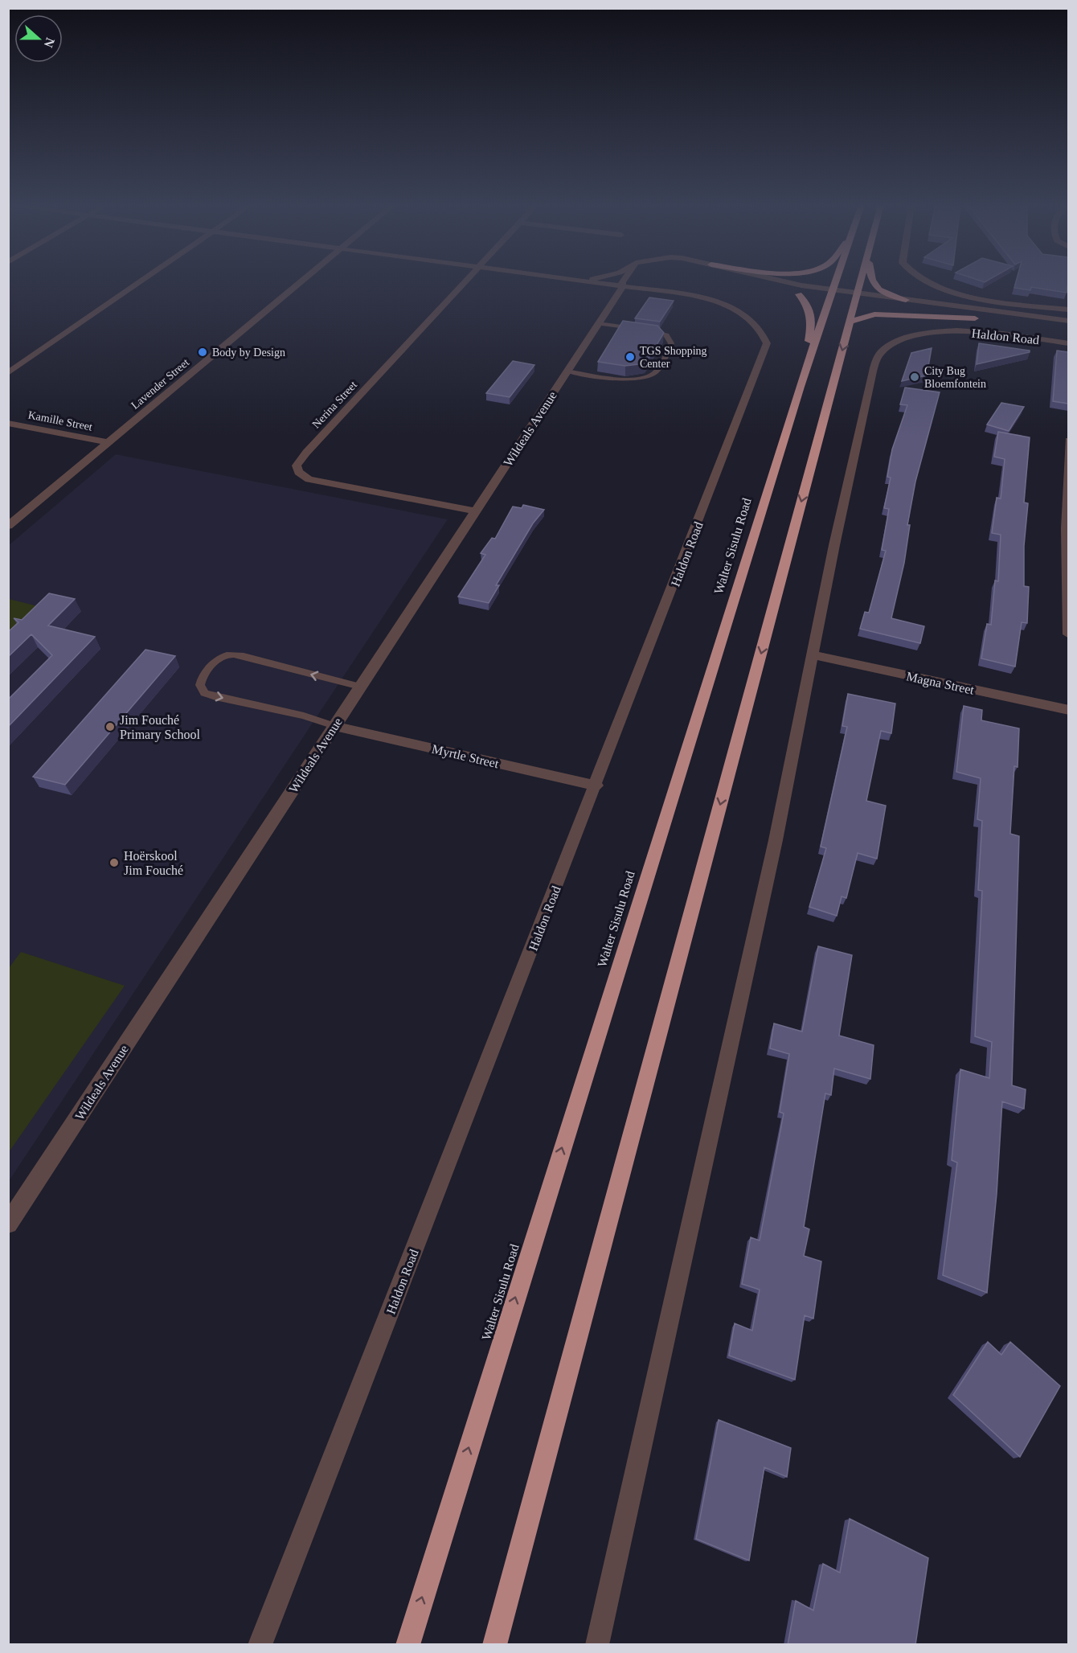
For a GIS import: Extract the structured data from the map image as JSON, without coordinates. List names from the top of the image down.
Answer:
{
  "streets": {
    "highway": ["Walter Sisulu Road"],
    "street": [
      "Haldon Road",
      "Lavender Street",
      "Nerina Street",
      "Kamille Street",
      "Wildeals Avenue",
      "Magna Street",
      "Myrtle Street"
    ]
  },
  "crossings": [
    ["Haldon Road", "Wildeals Avenue"],
    ["Haldon Road", "Magna Street"],
    ["Haldon Road", "Myrtle Street"],
    ["Lavender Street", "Kamille Street"],
    ["Nerina Street", "Wildeals Avenue"],
    ["Wildeals Avenue", "Myrtle Street"]
  ],
  "places": [
    "Body by Design",
    "TGS Shopping Center",
    "City Bug Bloemfontein",
    "Jim Fouché Primary School",
    "Hoërskool Jim Fouché"
  ],
  "north": "right"
}
